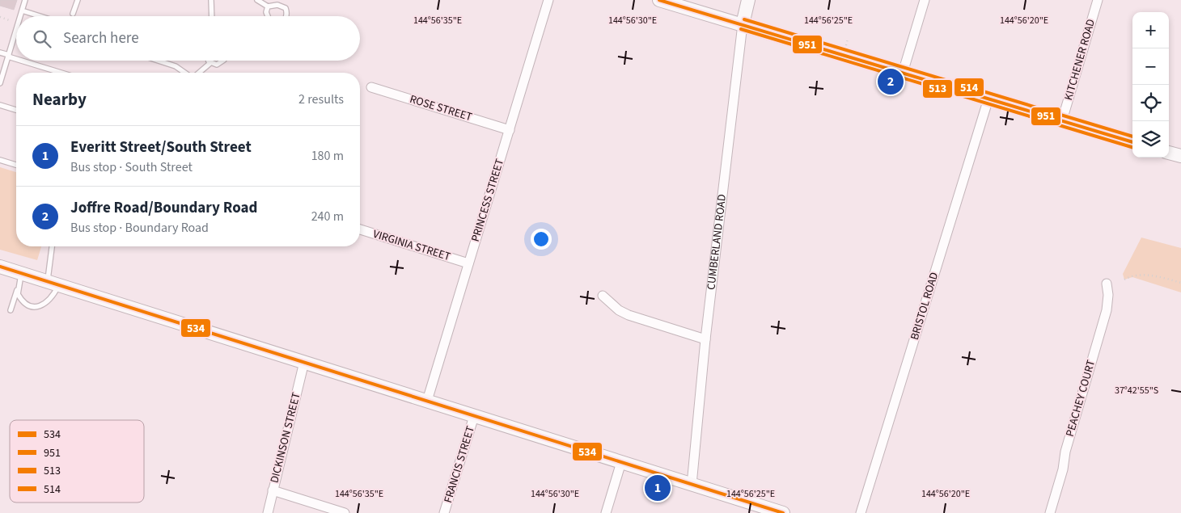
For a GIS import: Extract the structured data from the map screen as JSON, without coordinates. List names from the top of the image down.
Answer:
{
  "streets": {
    "street": [
      "KITCHENER ROAD",
      "ROSE STREET",
      "PRINCESS STREET",
      "CUMBERLAND ROAD",
      "VIRGINIA STREET",
      "BRISTOL ROAD",
      "PEACHEY COURT",
      "DICKINSON STREET",
      "FRANCIS STREET"
    ]
  },
  "crossings": [
    ["ROSE STREET", "PRINCESS STREET"],
    ["PRINCESS STREET", "VIRGINIA STREET"]
  ],
  "lines": [
    "transit line 951",
    "transit line 514",
    "transit line 513",
    "transit line 534"
  ],
  "legend": [
    "534",
    "951",
    "513",
    "514"
  ],
  "page": {
    "map_buttons": ["+", "−"],
    "search": "Search here",
    "pins": ["2", "1"],
    "heading": ["Nearby", "2 results"],
    "list": [
      {
        "mark": "1",
        "name": "Everitt Street/South Street",
        "note": "Bus stop · South Street",
        "value": "180 m"
      },
      {
        "mark": "2",
        "name": "Joffre Road/Boundary Road",
        "note": "Bus stop · Boundary Road",
        "value": "240 m"
      }
    ]
  },
  "coordinates": [
    "144°56'35\"E",
    "144°56'30\"E",
    "144°56'25\"E",
    "144°56'20\"E",
    "37°42'55\"S"
  ]
}
